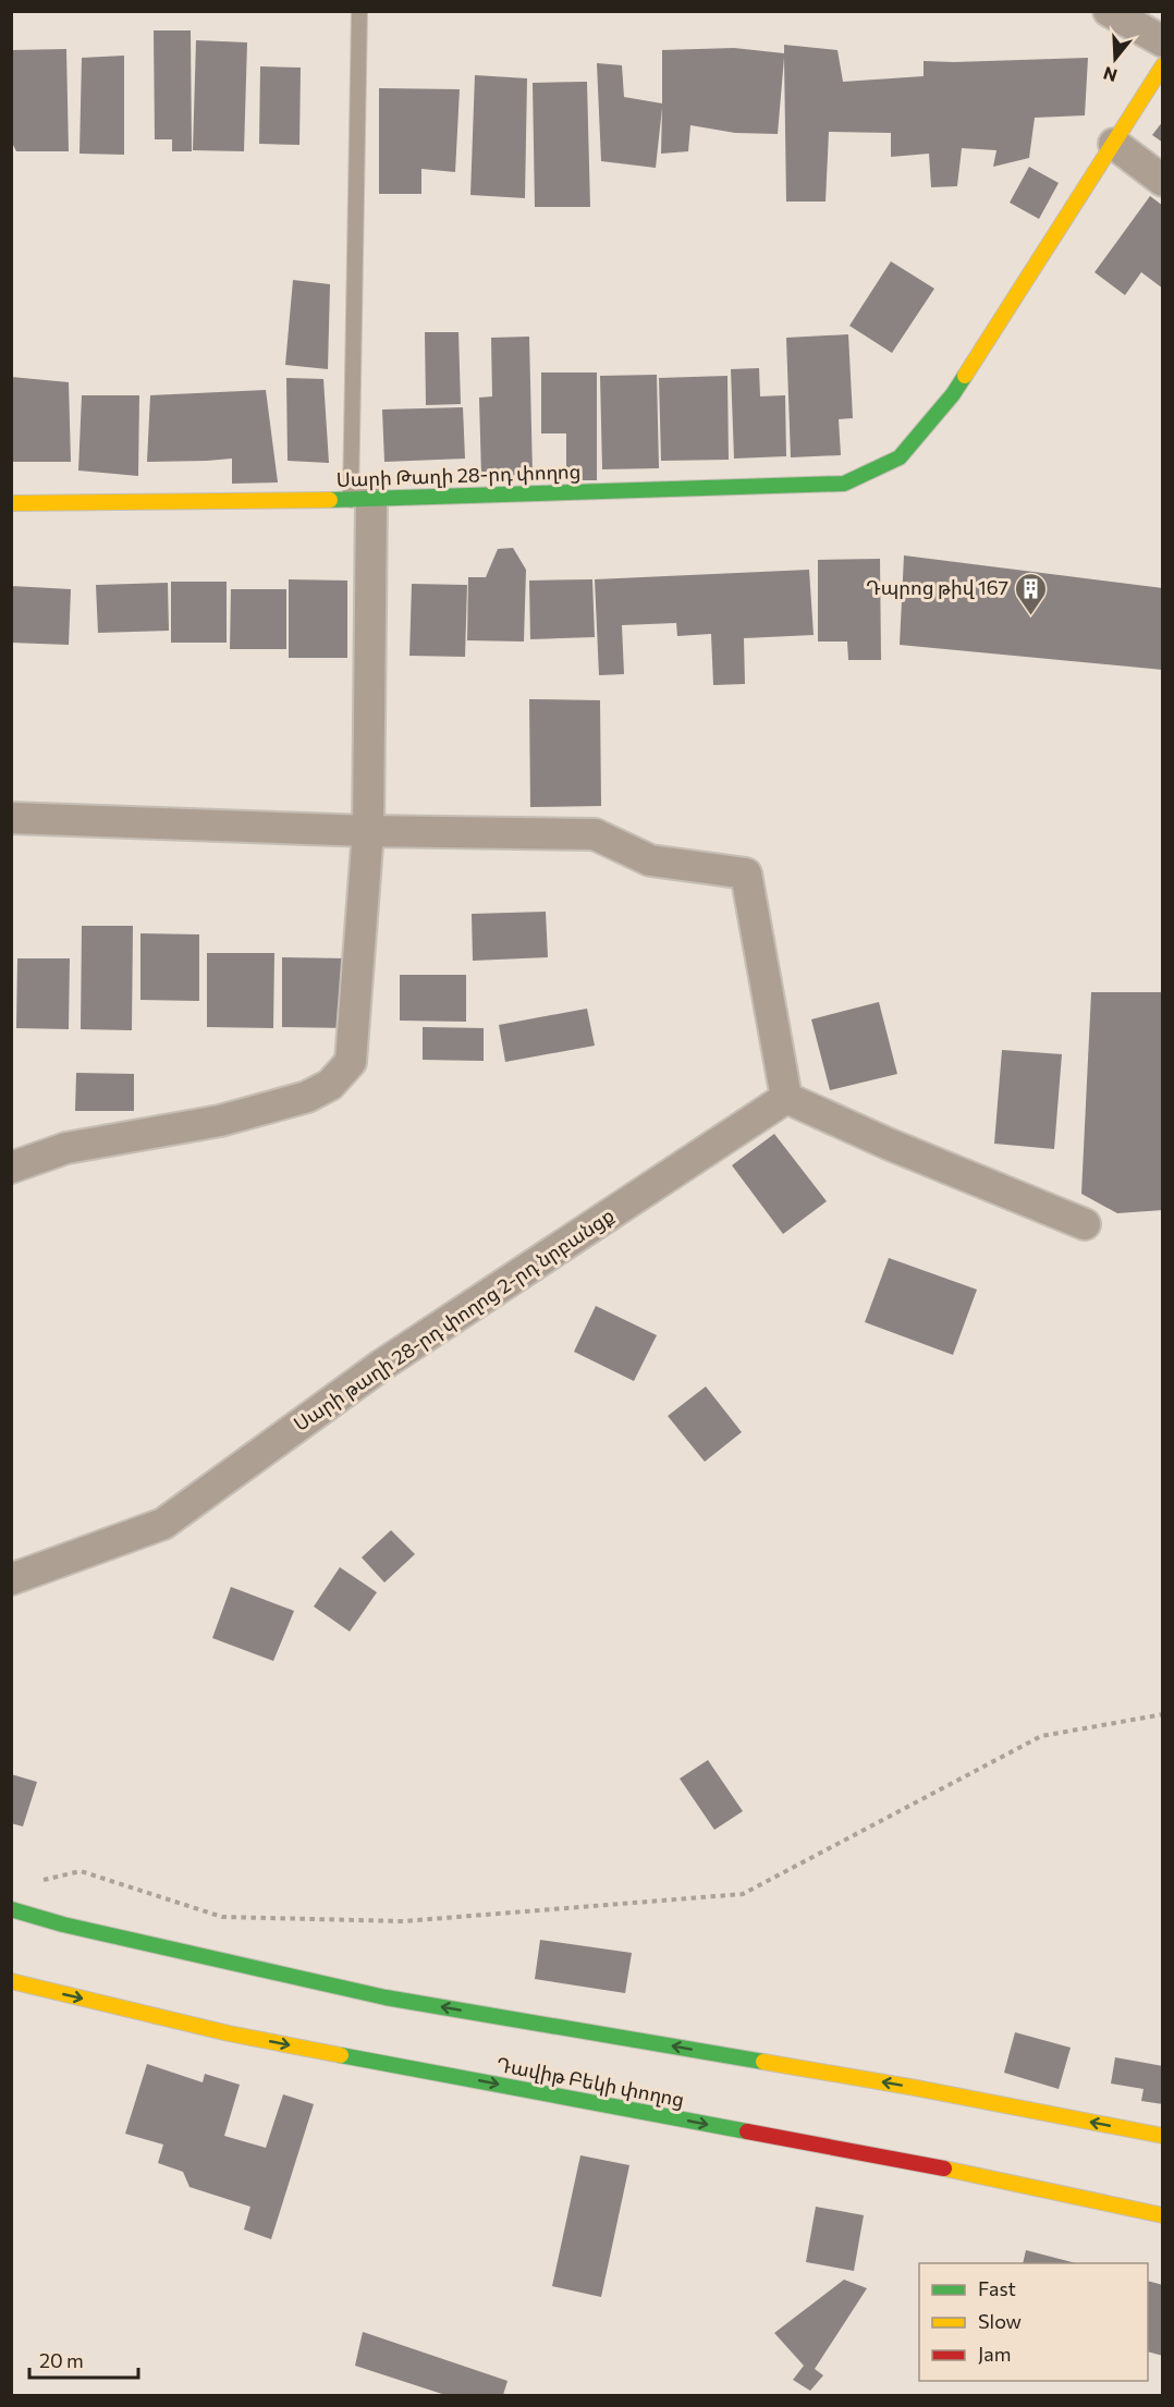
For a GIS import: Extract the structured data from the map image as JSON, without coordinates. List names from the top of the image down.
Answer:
{
  "streets": {
    "main road": ["Սարի Թաղի 28-րդ փողոց", "Դավիթ Բեկի փողոց"],
    "street": ["Սարի թաղի 28-րդ փողոց 2-րդ նրբանցք"]
  },
  "places": {
    "building": ["Դպրոց թիվ 167"]
  },
  "legend": ["Fast", "Slow", "Jam"],
  "scale_bar": "20 m",
  "north": "bottom"
}
